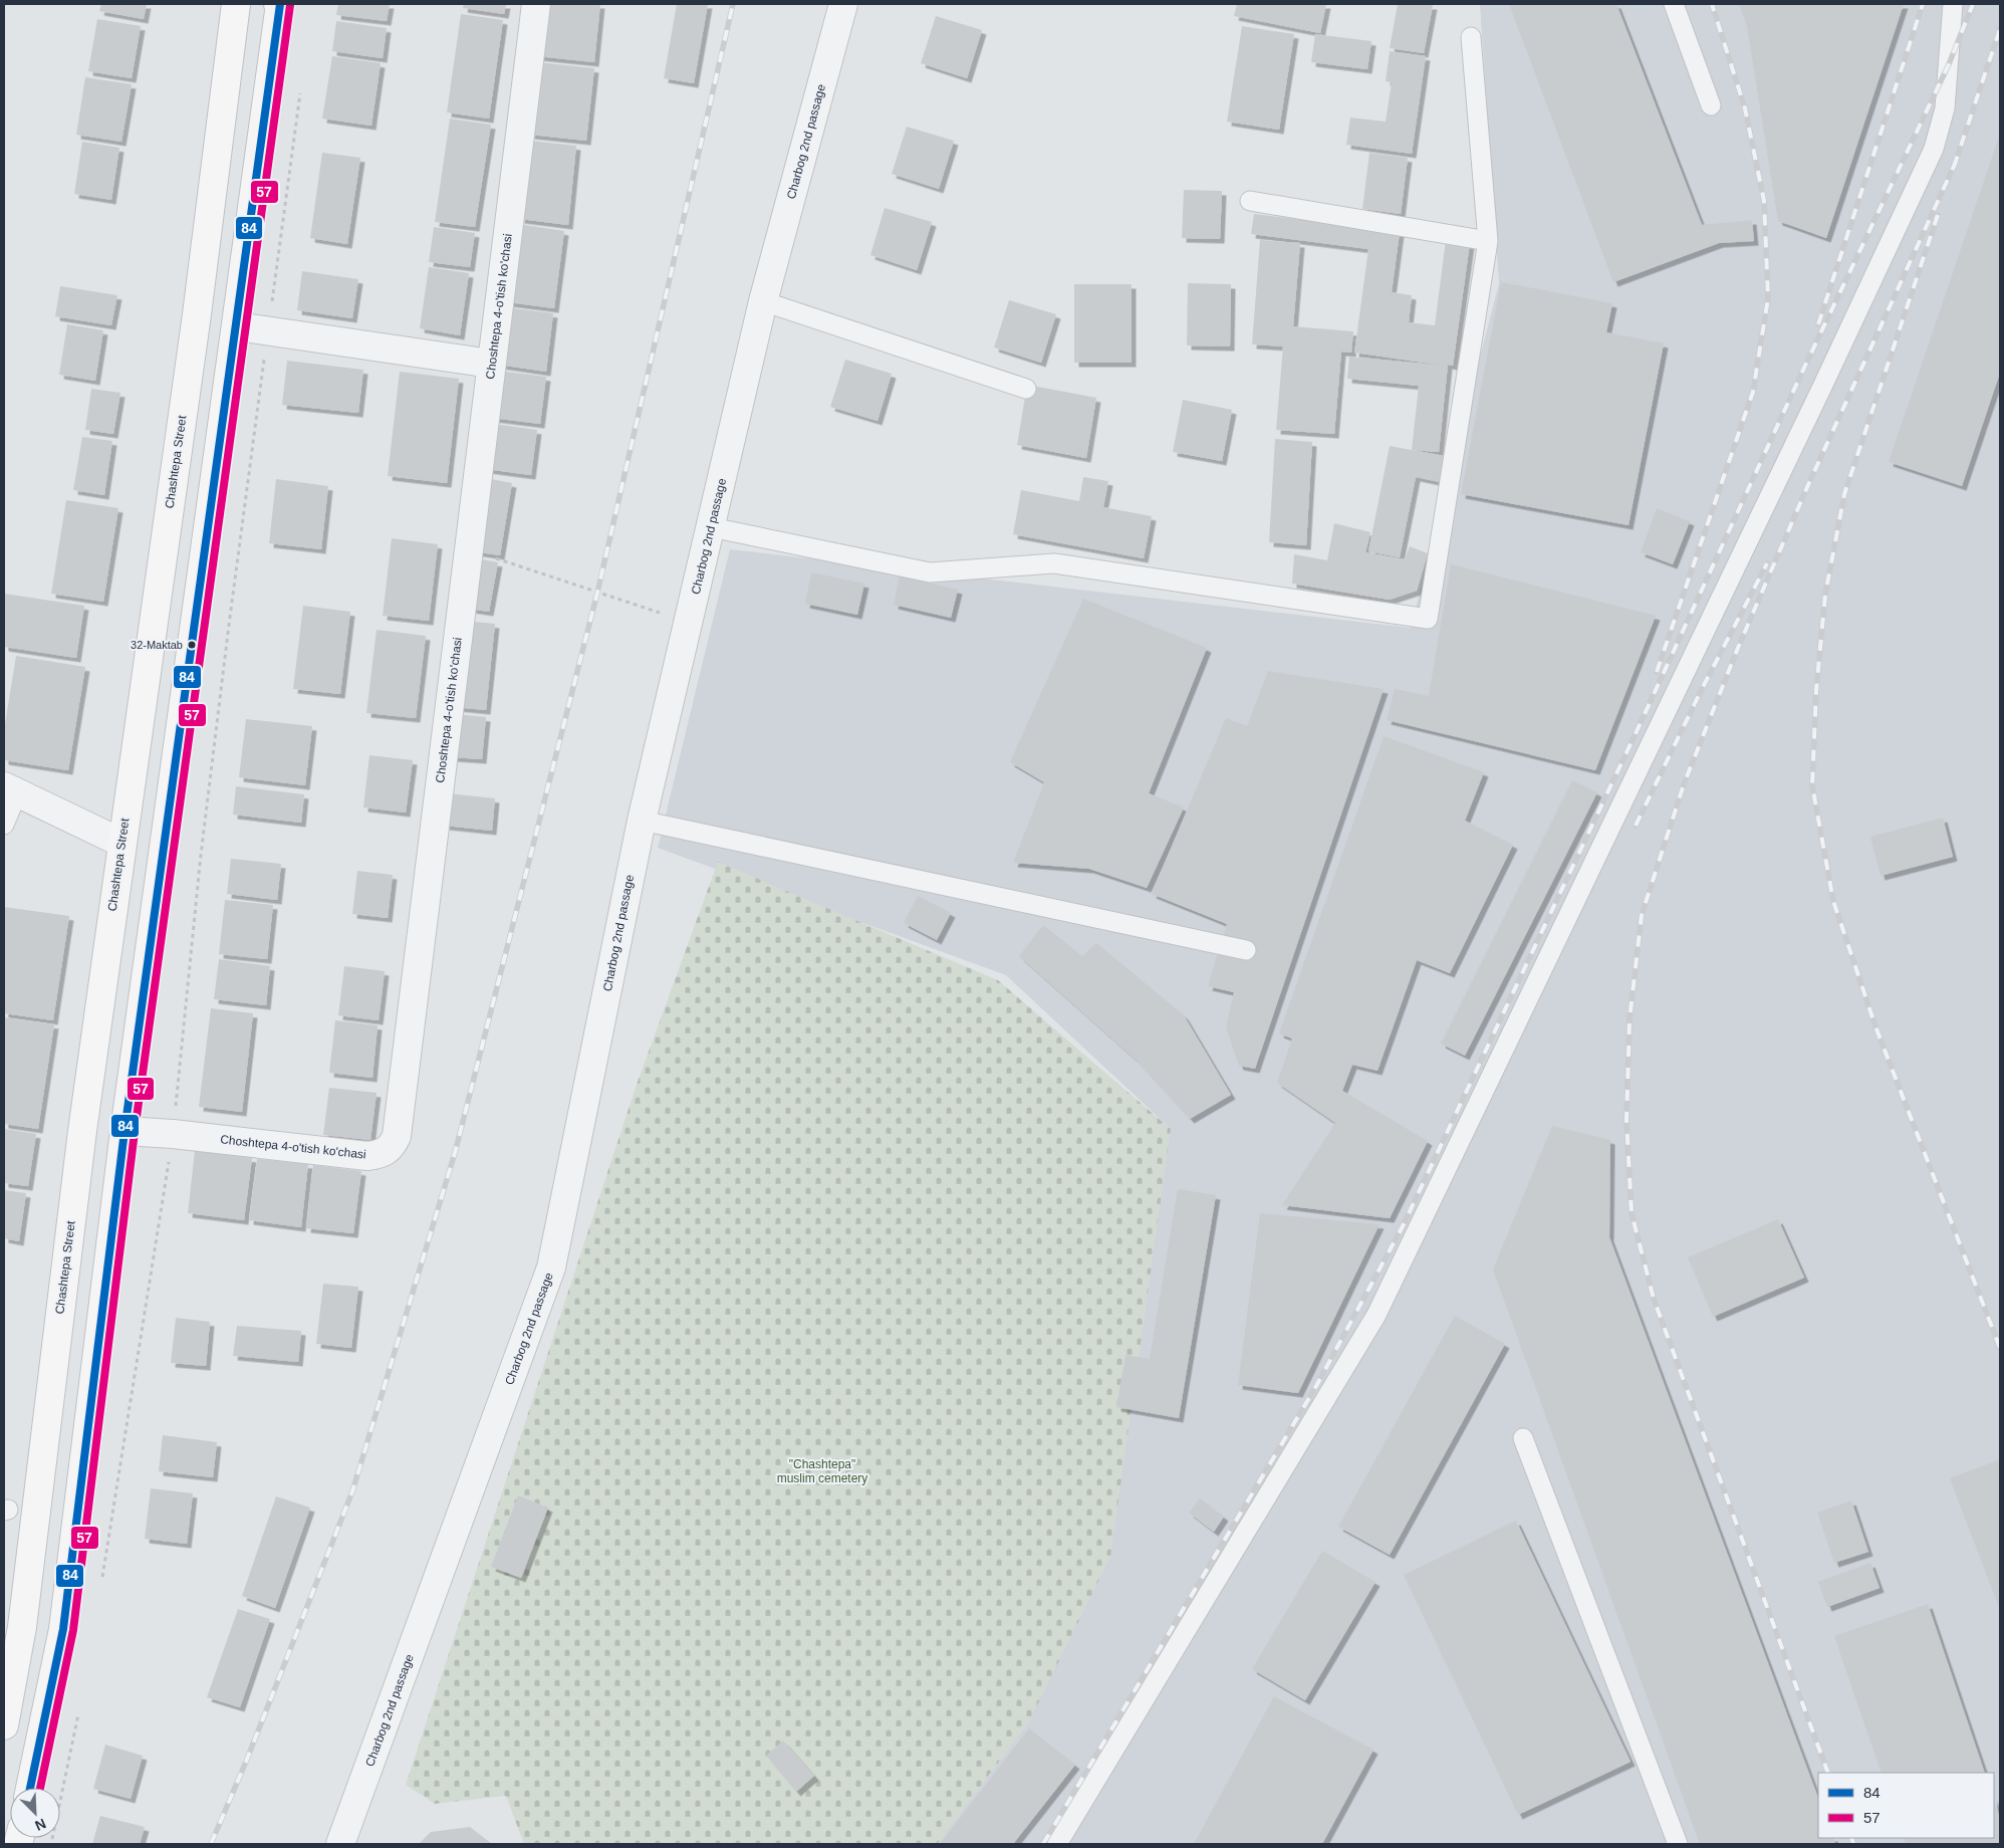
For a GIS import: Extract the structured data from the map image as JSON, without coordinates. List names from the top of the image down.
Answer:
{
  "streets": {
    "main road": ["Chashtepa Street"],
    "street": ["Charbog 2nd passage", "Choshtepa 4-o'tish ko'chasi"]
  },
  "parks": ["\"Chashtepa\" muslim cemetery"],
  "places": ["32-Maktab"],
  "lines": ["transit line 84", "transit line 57"],
  "legend": ["84", "57"],
  "north": "bottom right"
}
